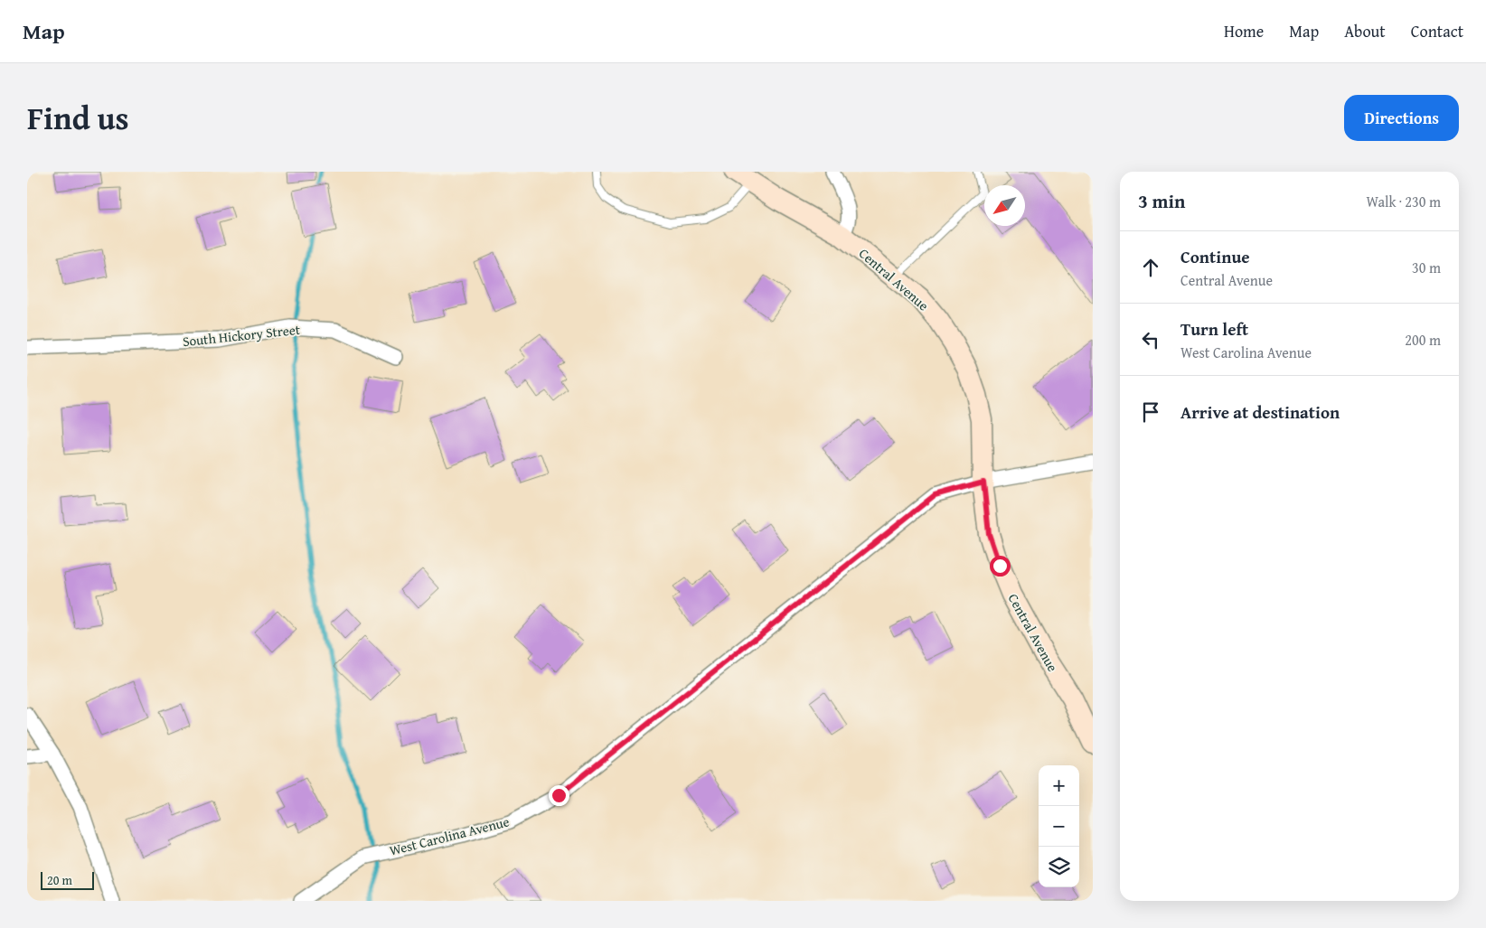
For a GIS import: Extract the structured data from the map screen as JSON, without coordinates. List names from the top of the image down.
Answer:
{
  "streets": {
    "street": ["Central Avenue", "South Hickory Street", "West Carolina Avenue"]
  },
  "crossings": [
    ["Central Avenue", "West Carolina Avenue"]
  ],
  "scale_bar": "20 m",
  "north": "bottom left",
  "page": {
    "header": "Map",
    "nav": [
      "Home",
      "Map",
      "About",
      "Contact"
    ],
    "title": "Find us",
    "buttons": "Directions",
    "heading": ["3 min", "Walk · 230 m"],
    "list": [
      ["Continue", "Central Avenue", "30 m"],
      ["Turn left", "West Carolina Avenue", "200 m"],
      "Arrive at destination"
    ],
    "map_buttons": ["+", "−"],
    "scale": "20 m"
  }
}
